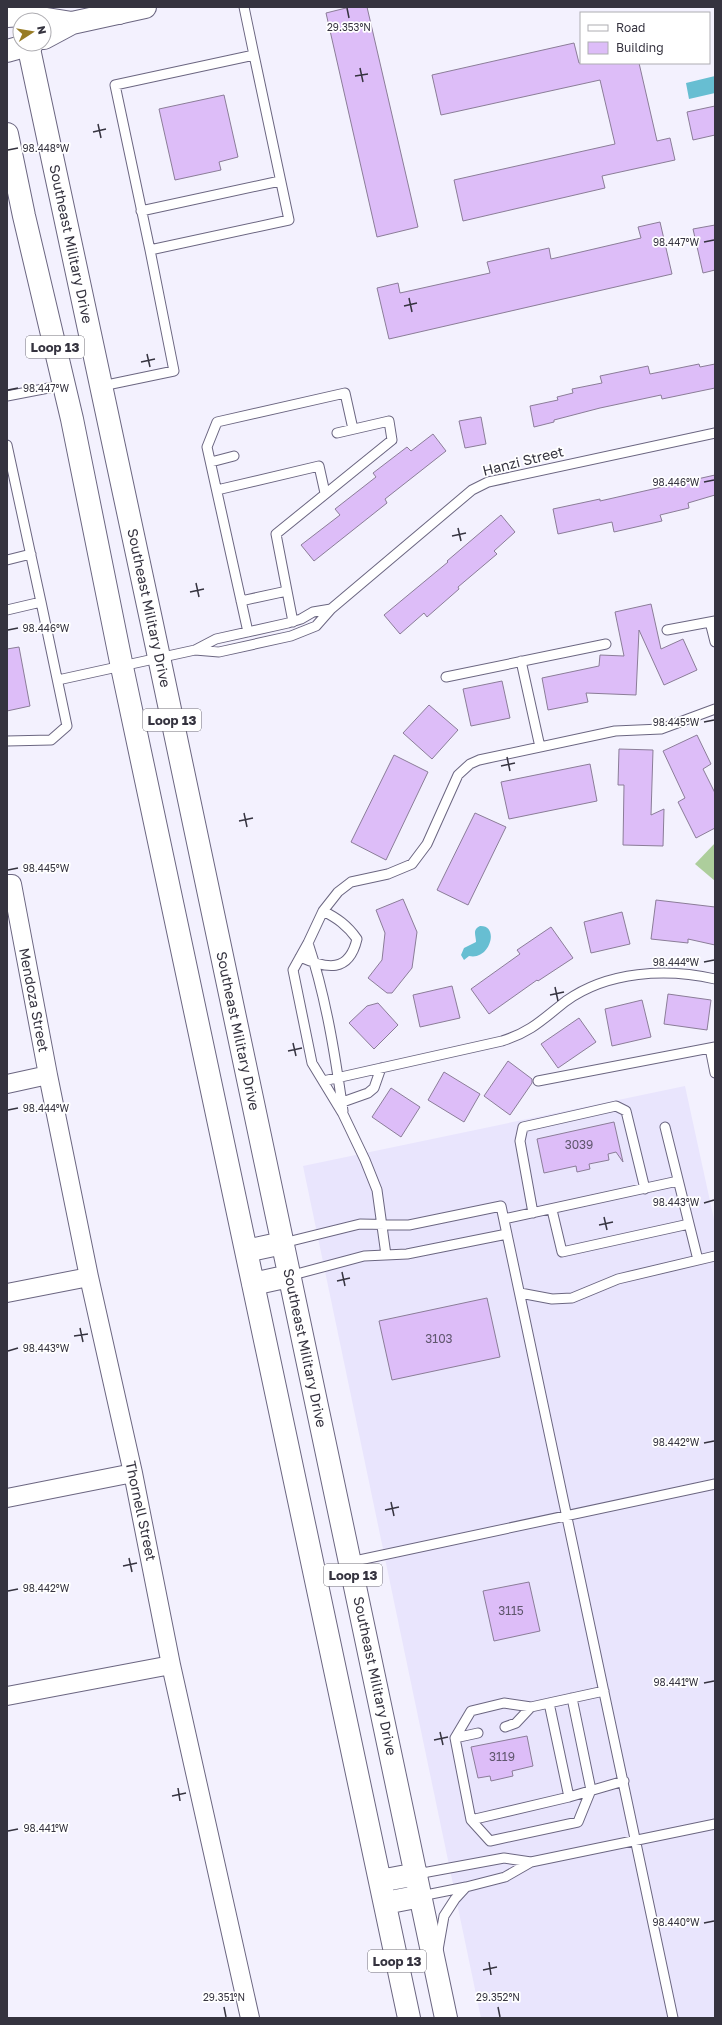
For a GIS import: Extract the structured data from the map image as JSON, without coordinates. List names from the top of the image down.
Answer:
{
  "streets": {
    "main road": ["Southeast Military Drive", "Loop 13"],
    "street": ["Mendoza Street", "Thornell Street"],
    "lane": ["Hanzi Street"]
  },
  "crossings": [
    ["Southeast Military Drive", "Hanzi Street"],
    ["Loop 13", "Hanzi Street"],
    ["Mendoza Street", "Thornell Street"]
  ],
  "house_numbers": [
    "3039",
    "3103",
    "3115",
    "3119"
  ],
  "legend": ["Road", "Building"],
  "north": "right",
  "coordinates": [
    "29.353°N",
    "98.448°W",
    "98.447°W",
    "98.446°W",
    "98.445°W",
    "98.444°W",
    "98.443°W",
    "98.442°W",
    "98.441°W",
    "98.440°W",
    "29.351°N",
    "29.352°N"
  ]
}
